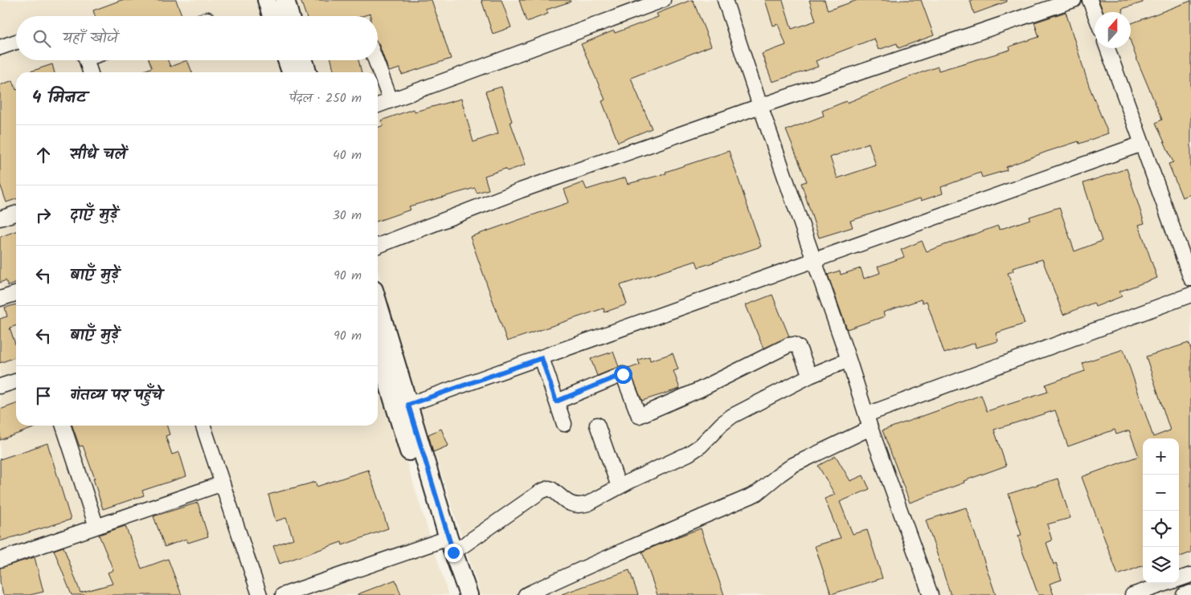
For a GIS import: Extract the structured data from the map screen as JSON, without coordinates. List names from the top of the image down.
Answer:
{
  "north": "top",
  "page": {
    "search": "यहाँ खोजें",
    "heading": ["4 मिनट", "पैदल · 250 m"],
    "list": [
      ["सीधे चलें", "40 m"],
      ["दाएँ मुड़ें", "30 m"],
      ["बाएँ मुड़ें", "90 m"],
      ["बाएँ मुड़ें", "90 m"],
      "गंतव्य पर पहुँचे"
    ],
    "map_buttons": ["+", "−"]
  }
}
